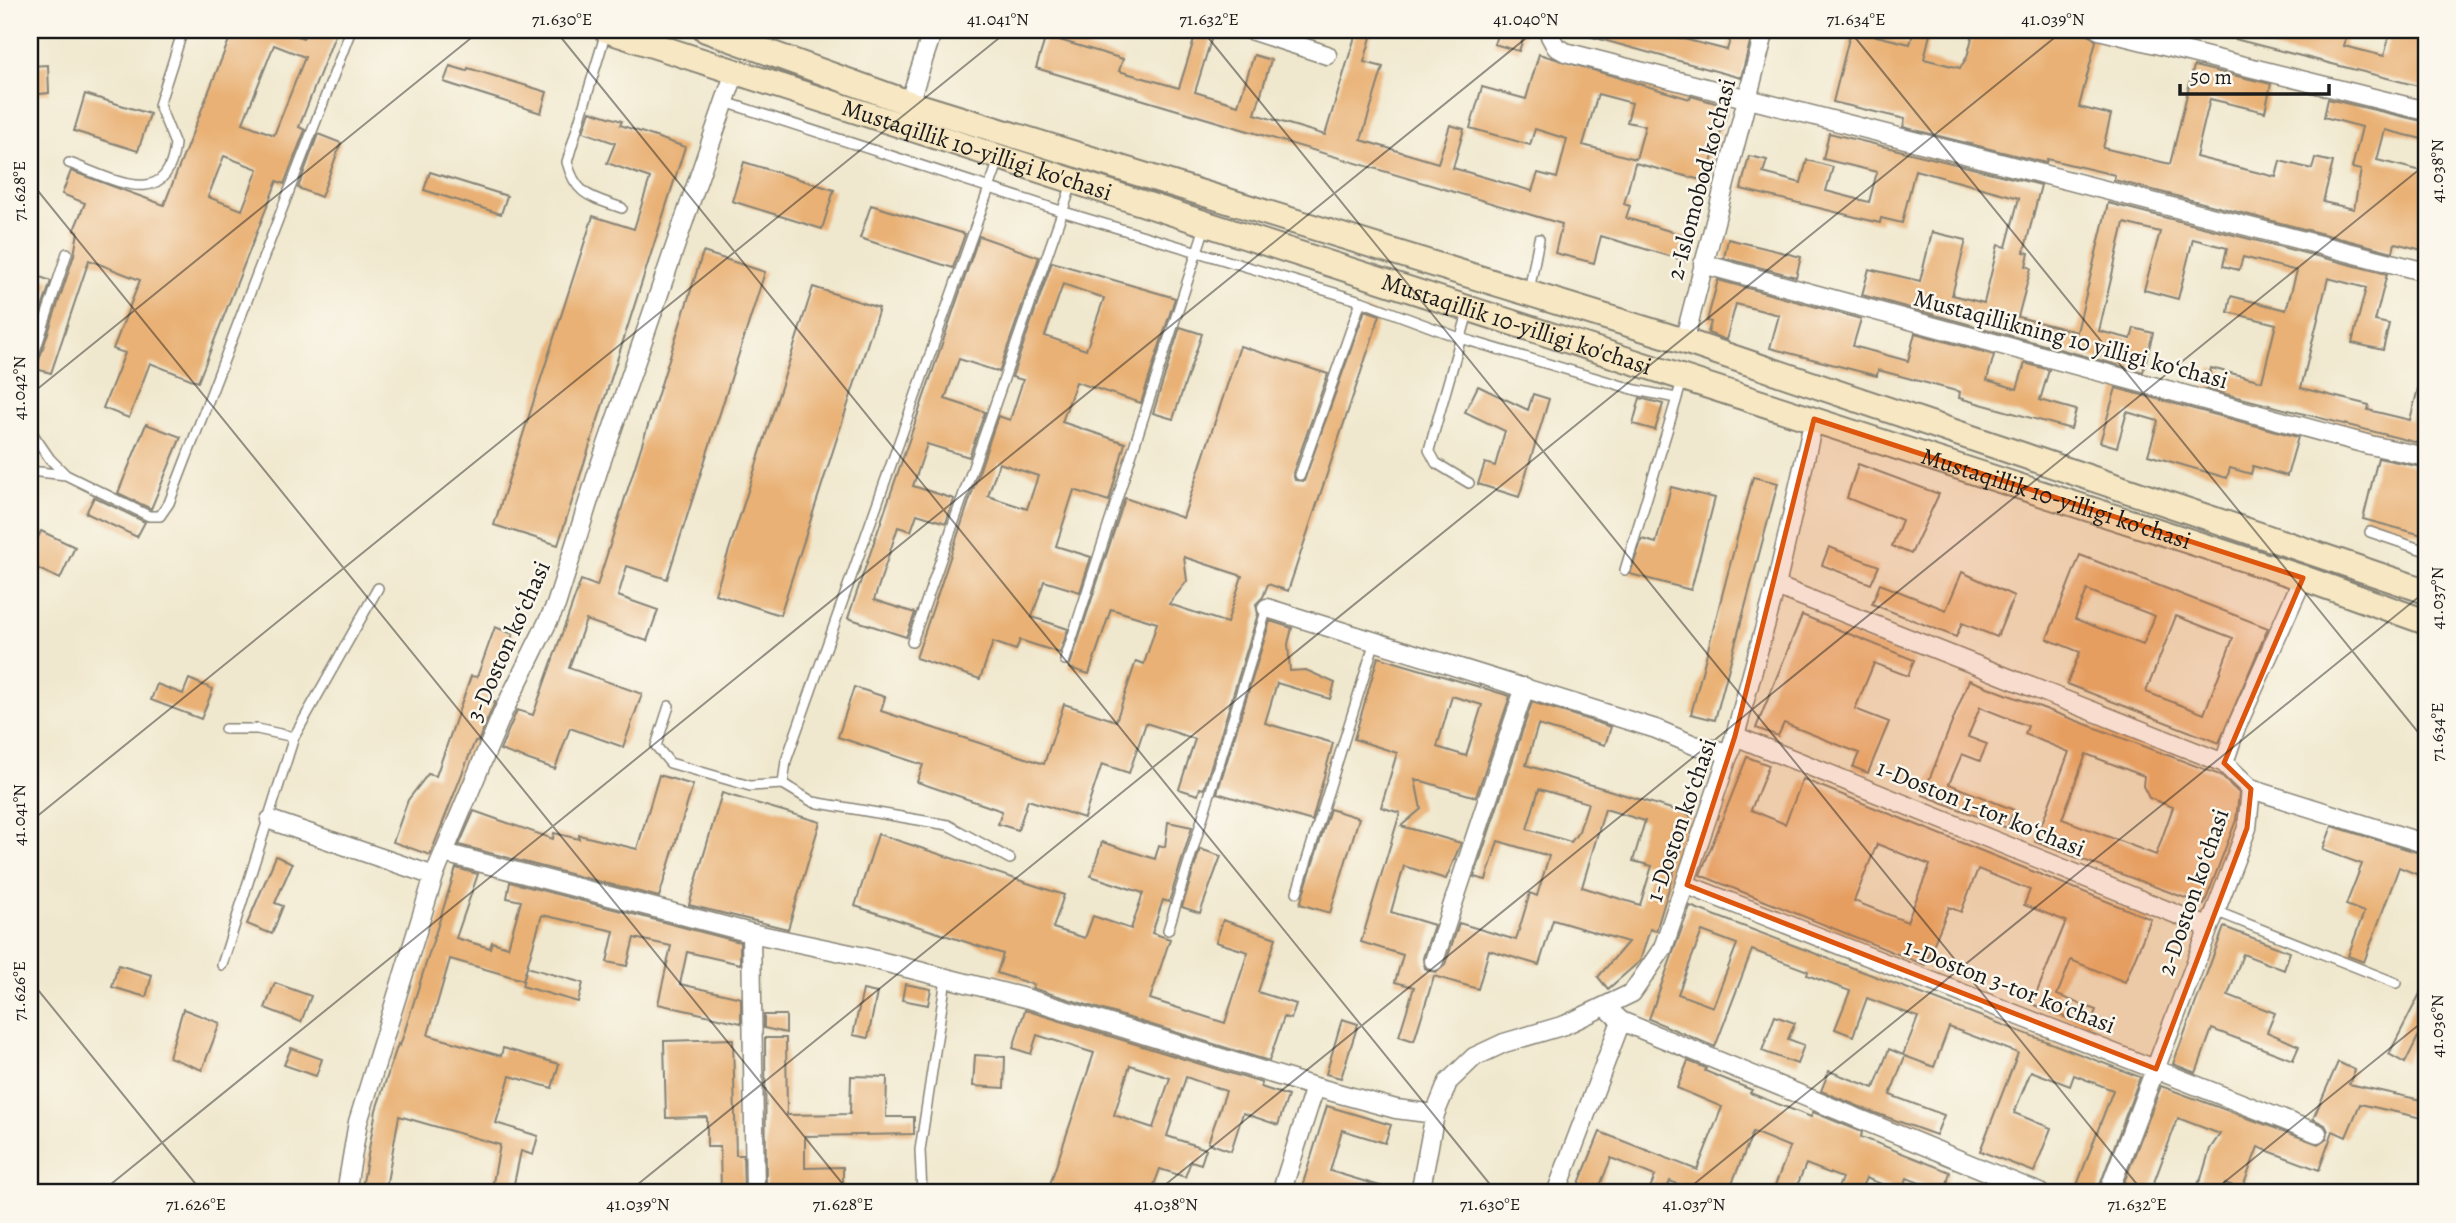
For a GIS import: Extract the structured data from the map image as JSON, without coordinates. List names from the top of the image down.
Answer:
{
  "streets": {
    "main road": ["Mustaqillik 10-yilligi ko'chasi"],
    "street": [
      "2-Islomobod koʻchasi",
      "Mustaqillikning 10 yilligi koʻchasi",
      "3-Doston koʻchasi",
      "1-Doston 1-tor koʻchasi",
      "1-Doston koʻchasi",
      "2-Doston koʻchasi",
      "1-Doston 3-tor koʻchasi"
    ]
  },
  "crossings": [
    ["Mustaqillik 10-yilligi ko'chasi", "2-Islomobod koʻchasi"],
    ["Mustaqillik 10-yilligi ko'chasi", "3-Doston koʻchasi"],
    ["Mustaqillik 10-yilligi ko'chasi", "1-Doston koʻchasi"],
    ["2-Islomobod koʻchasi", "Mustaqillikning 10 yilligi koʻchasi"],
    ["1-Doston 1-tor koʻchasi", "1-Doston koʻchasi"],
    ["1-Doston 1-tor koʻchasi", "2-Doston koʻchasi"],
    ["1-Doston koʻchasi", "1-Doston 3-tor koʻchasi"],
    ["2-Doston koʻchasi", "1-Doston 3-tor koʻchasi"]
  ],
  "scale_bar": "50 m",
  "coordinates": [
    "71.630°E",
    "41.041°N",
    "71.632°E",
    "41.040°N",
    "71.634°E",
    "41.039°N",
    "41.038°N",
    "71.628°E",
    "41.042°N",
    "41.037°N",
    "71.626°E",
    "41.036°N"
  ]
}
